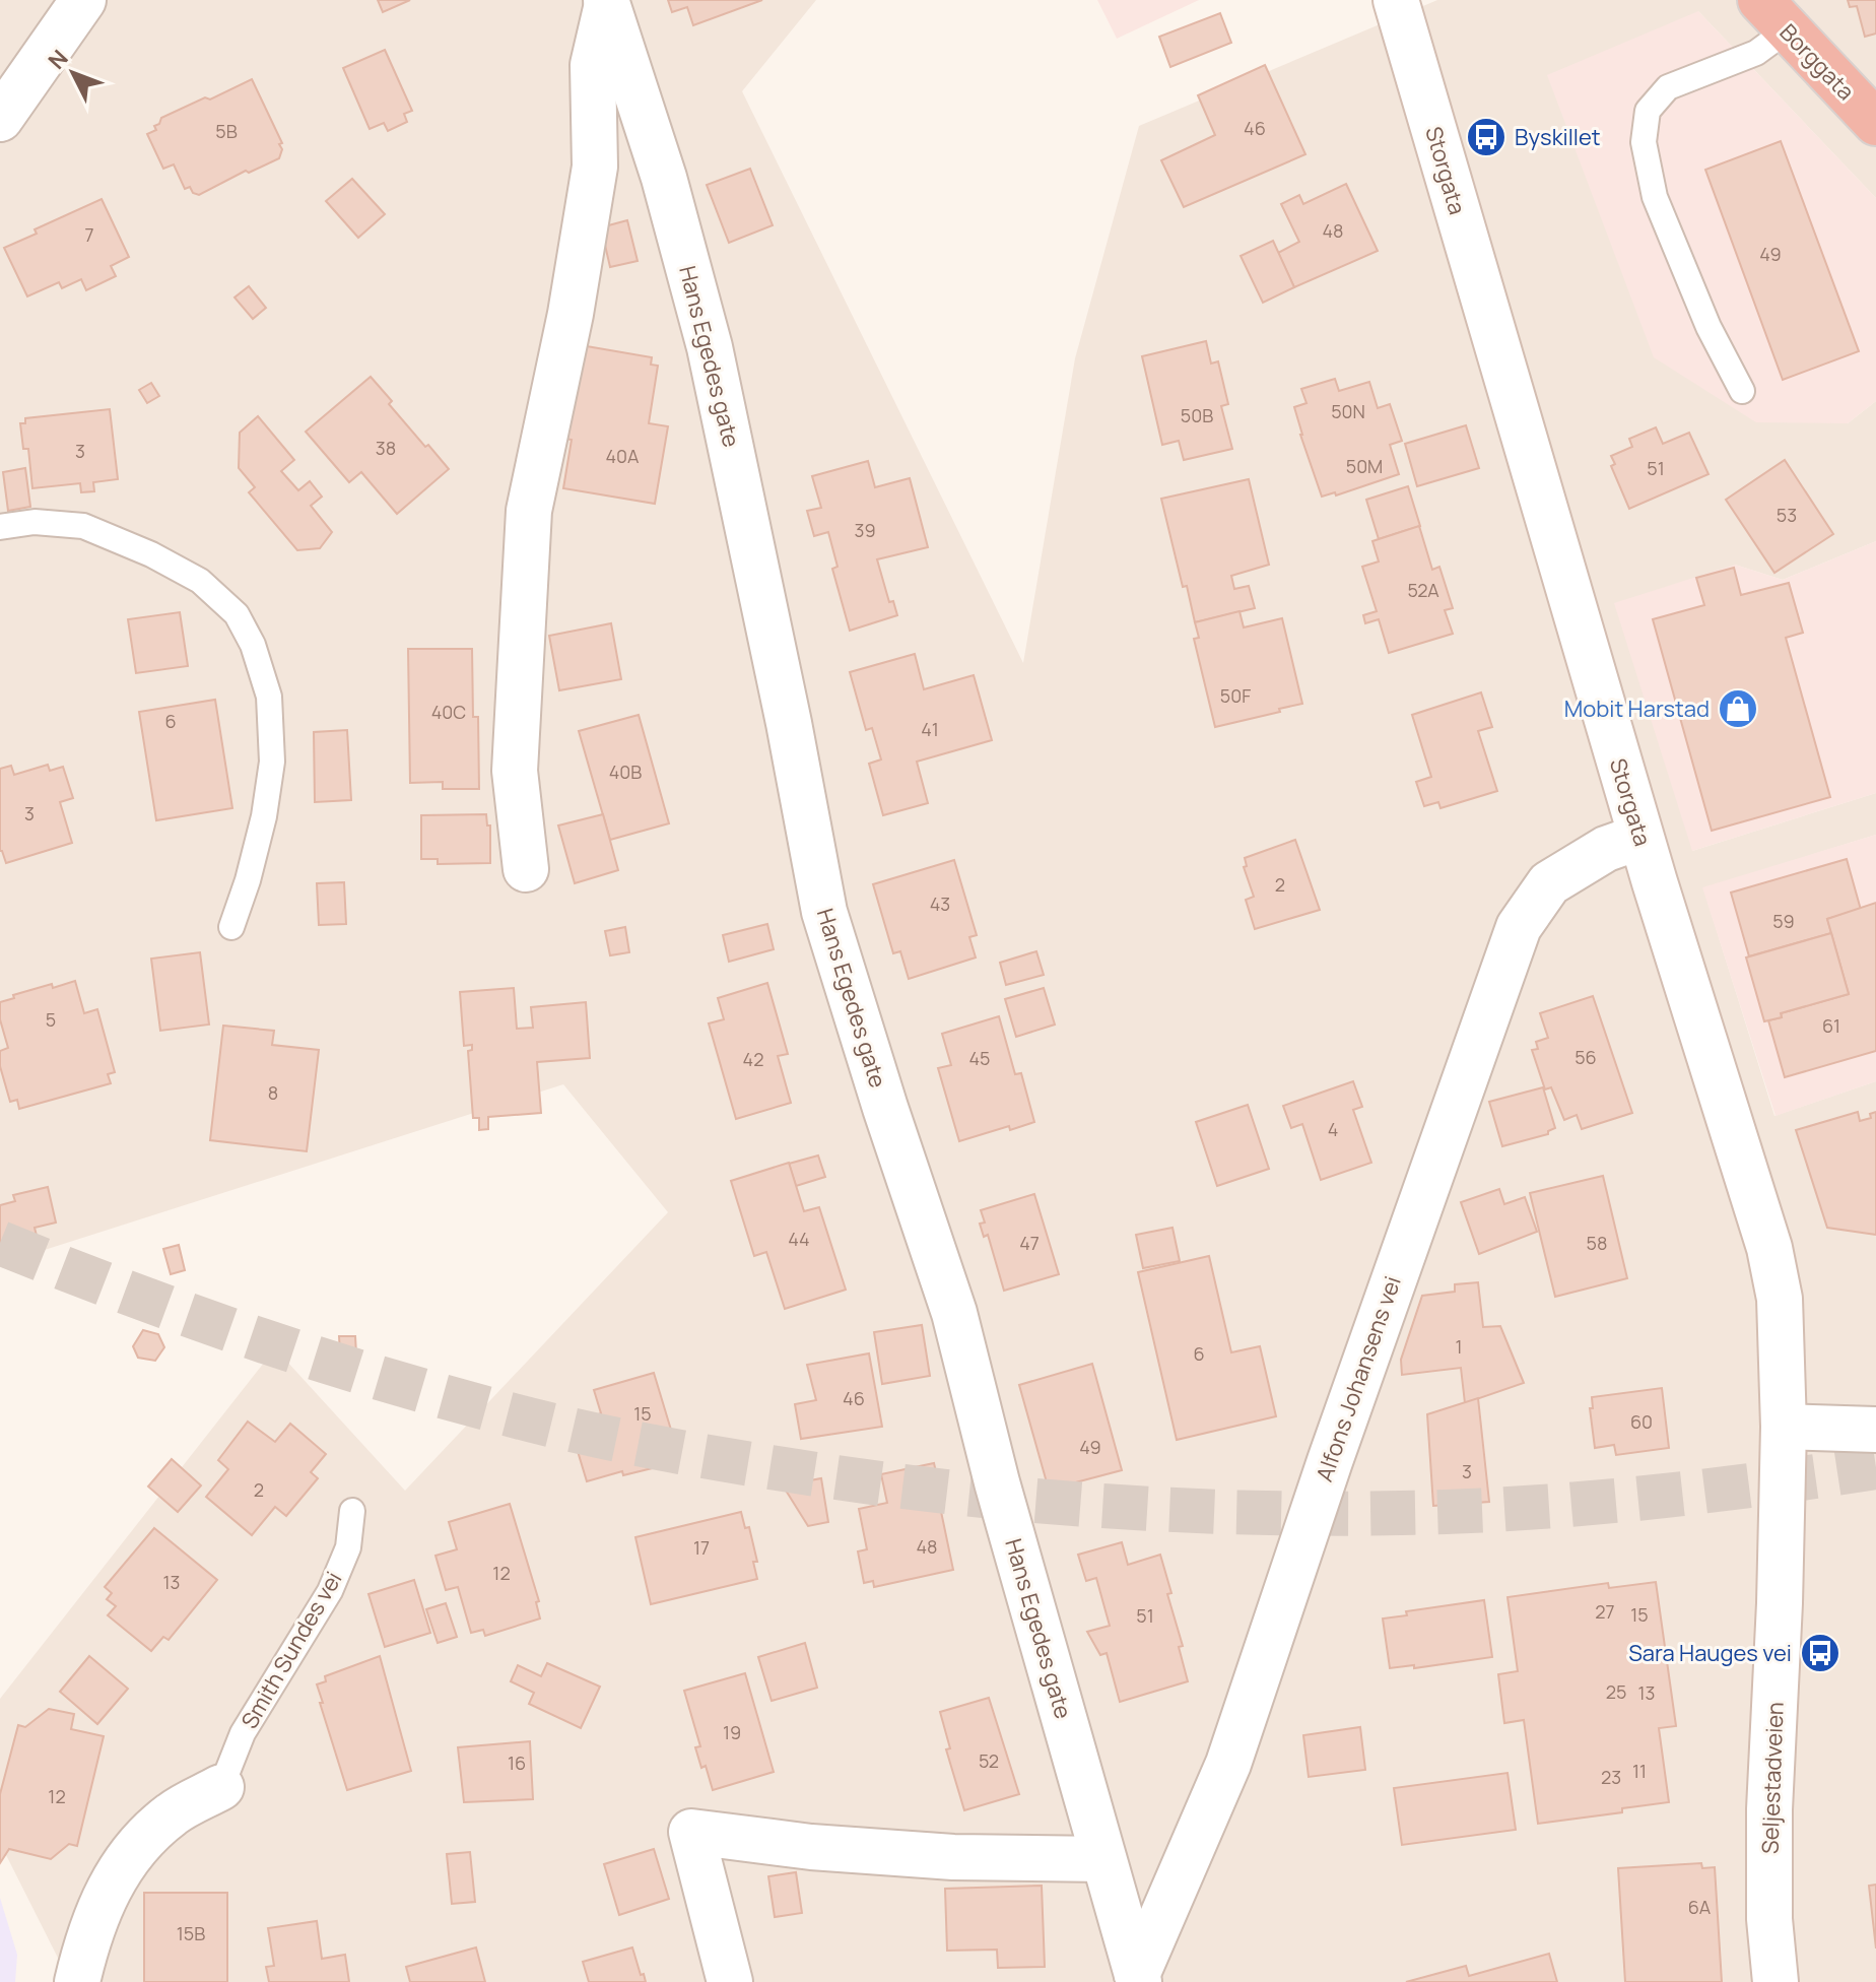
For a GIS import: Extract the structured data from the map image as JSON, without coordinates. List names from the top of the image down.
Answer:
{
  "streets": {
    "highway": ["Borggata"],
    "street": [
      "Storgata",
      "Hans Egedes gate",
      "Alfons Johansens vei",
      "Seljestadveien"
    ],
    "lane": ["Smith Sundes vei"]
  },
  "crossings": [
    ["Storgata", "Alfons Johansens vei"],
    ["Storgata", "Seljestadveien"],
    ["Hans Egedes gate", "Alfons Johansens vei"]
  ],
  "places": {
    "bus stop": ["Byskillet", "Sara Hauges vei"],
    "shop": ["Mobit Harstad"]
  },
  "house_numbers": [
    "46",
    "5B",
    "48",
    "7",
    "49",
    "50N",
    "50B",
    "38",
    "3",
    "40A",
    "50M",
    "51",
    "53",
    "39",
    "52A",
    "50F",
    "40C",
    "6",
    "41",
    "40B",
    "3",
    "2",
    "43",
    "59",
    "5",
    "61",
    "56",
    "45",
    "42",
    "8",
    "4",
    "44",
    "47",
    "58",
    "1",
    "6",
    "46",
    "15",
    "60",
    "49",
    "3",
    "2",
    "48",
    "17",
    "12",
    "13",
    "27",
    "15",
    "51",
    "25",
    "13",
    "19",
    "52",
    "16",
    "11",
    "23",
    "12",
    "6A",
    "15B"
  ],
  "north": "top left"
}
